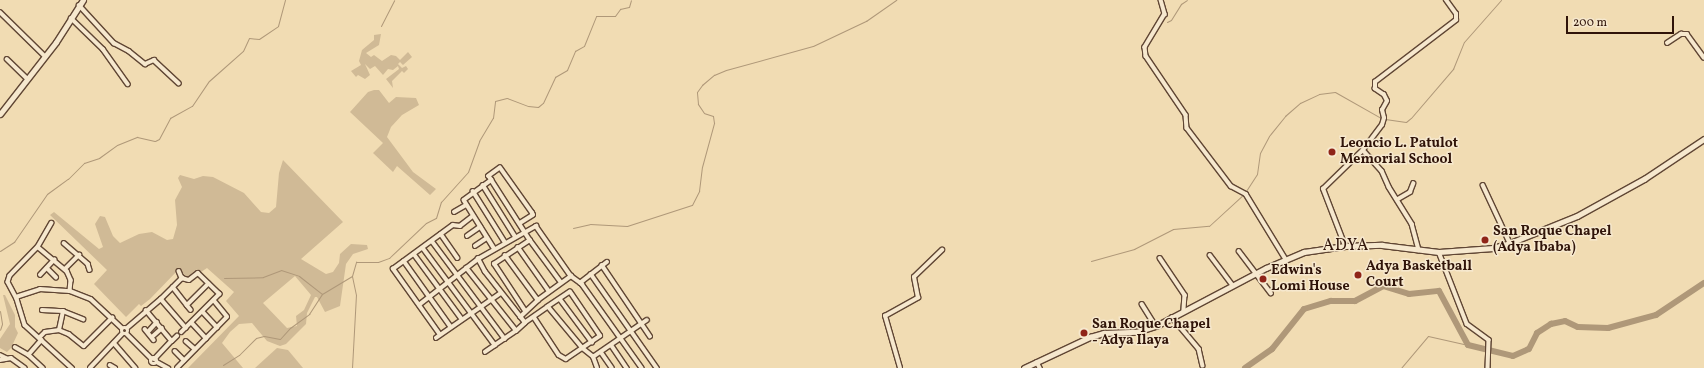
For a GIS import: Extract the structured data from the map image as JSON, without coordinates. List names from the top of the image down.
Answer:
{
  "districts": ["ADYA"],
  "places": [
    "Leoncio L. Patulot Memorial School",
    "San Roque Chapel (Adya Ibaba)",
    "Adya Basketball Court",
    "Edwin's Lomi House",
    "San Roque Chapel - Adya Ilaya"
  ],
  "scale_bar": "200 m"
}
